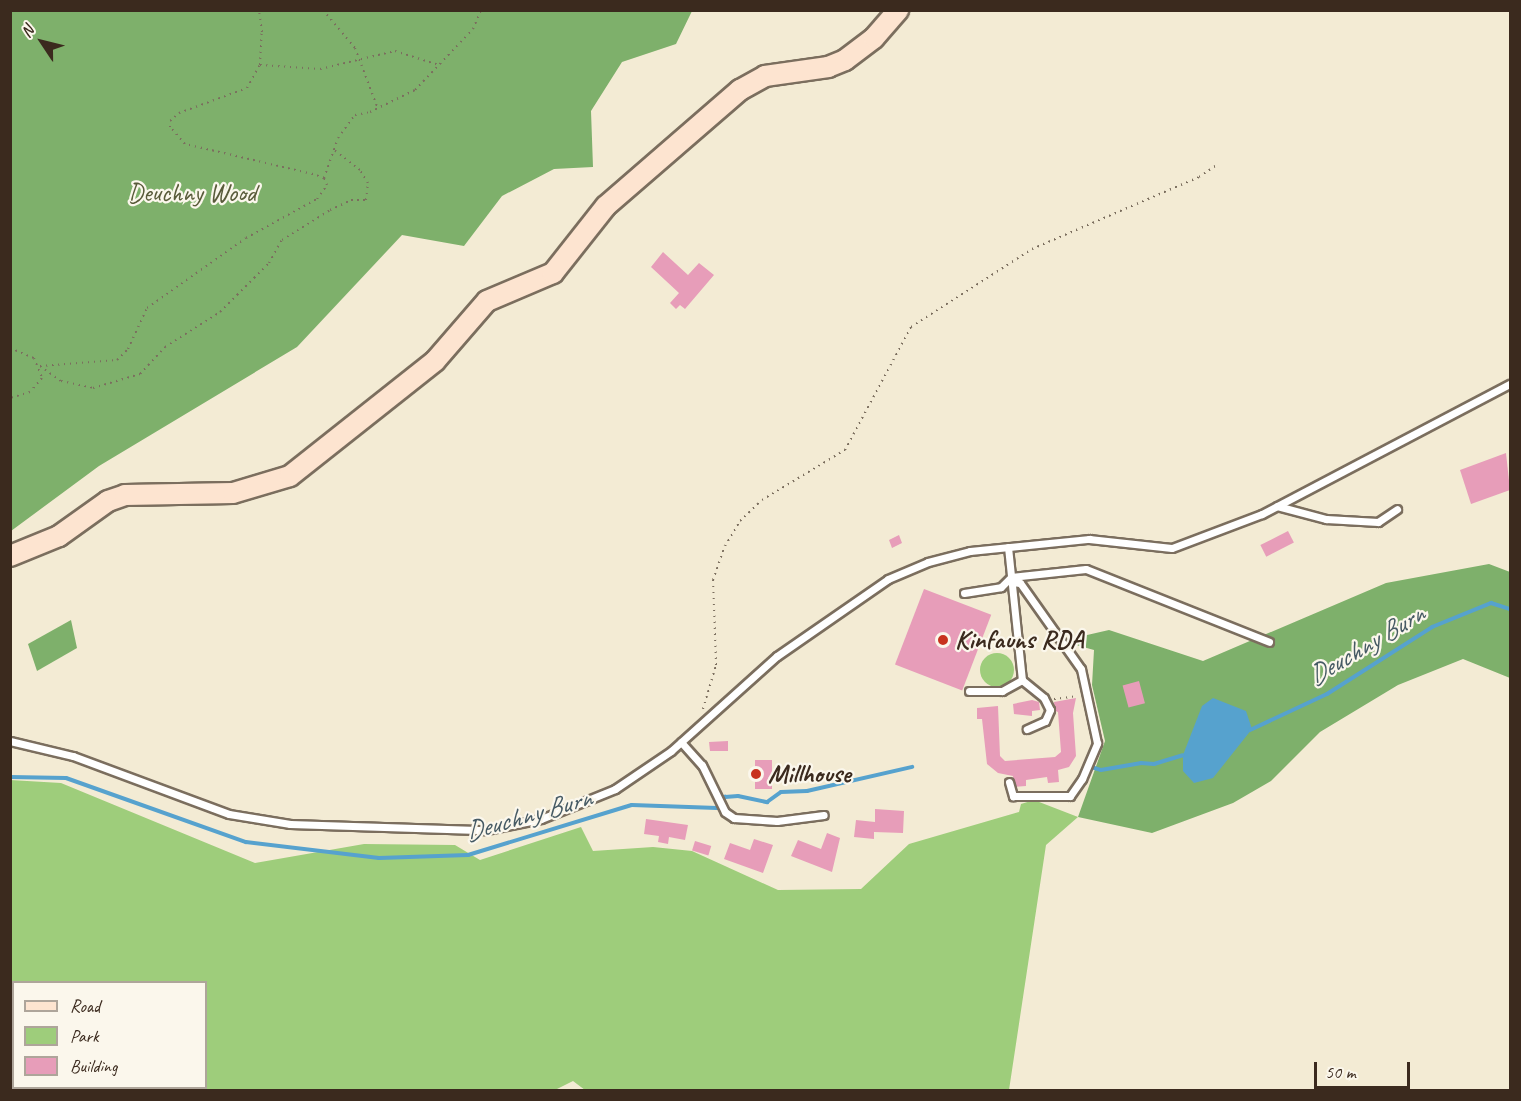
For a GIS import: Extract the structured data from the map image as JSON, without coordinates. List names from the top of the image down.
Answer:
{
  "water": ["Deuchny Burn"],
  "parks": ["Deuchny Wood"],
  "places": ["Kinfauns RDA", "Millhouse"],
  "legend": ["Road", "Park", "Building"],
  "scale_bar": "50 m",
  "north": "top left"
}
